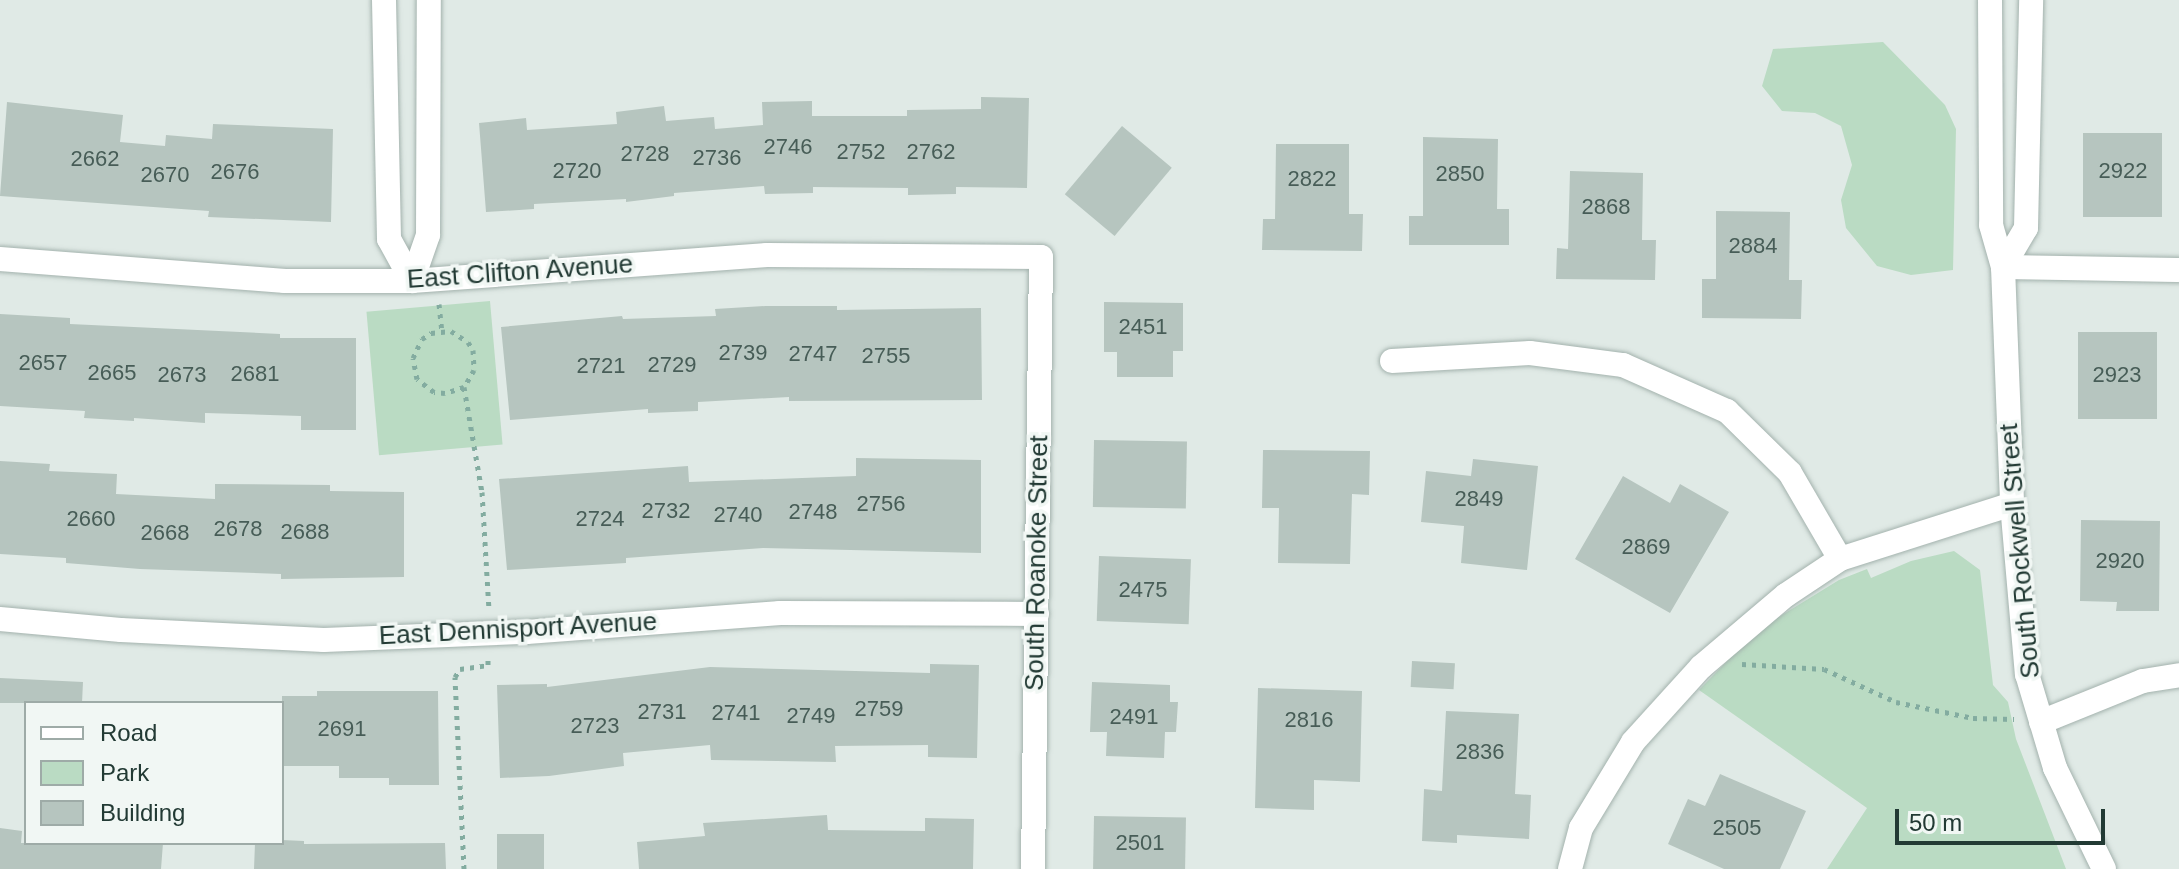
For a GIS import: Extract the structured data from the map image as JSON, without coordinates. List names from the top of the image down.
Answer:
{
  "streets": {
    "street": [
      "East Clifton Avenue",
      "South Rockwell Street",
      "South Roanoke Street",
      "East Dennisport Avenue"
    ]
  },
  "crossings": [
    ["East Clifton Avenue", "South Roanoke Street"],
    ["South Roanoke Street", "East Dennisport Avenue"]
  ],
  "house_numbers": [
    "2746",
    "2752",
    "2762",
    "2728",
    "2736",
    "2662",
    "2720",
    "2922",
    "2676",
    "2850",
    "2670",
    "2822",
    "2868",
    "2884",
    "2451",
    "2739",
    "2747",
    "2755",
    "2657",
    "2729",
    "2721",
    "2665",
    "2681",
    "2673",
    "2923",
    "2849",
    "2756",
    "2732",
    "2748",
    "2740",
    "2660",
    "2724",
    "2678",
    "2688",
    "2668",
    "2869",
    "2920",
    "2475",
    "2759",
    "2731",
    "2741",
    "2749",
    "2491",
    "2816",
    "2723",
    "2691",
    "2836",
    "2505",
    "2501"
  ],
  "legend": ["Road", "Park", "Building"],
  "scale_bar": "50 m"
}
